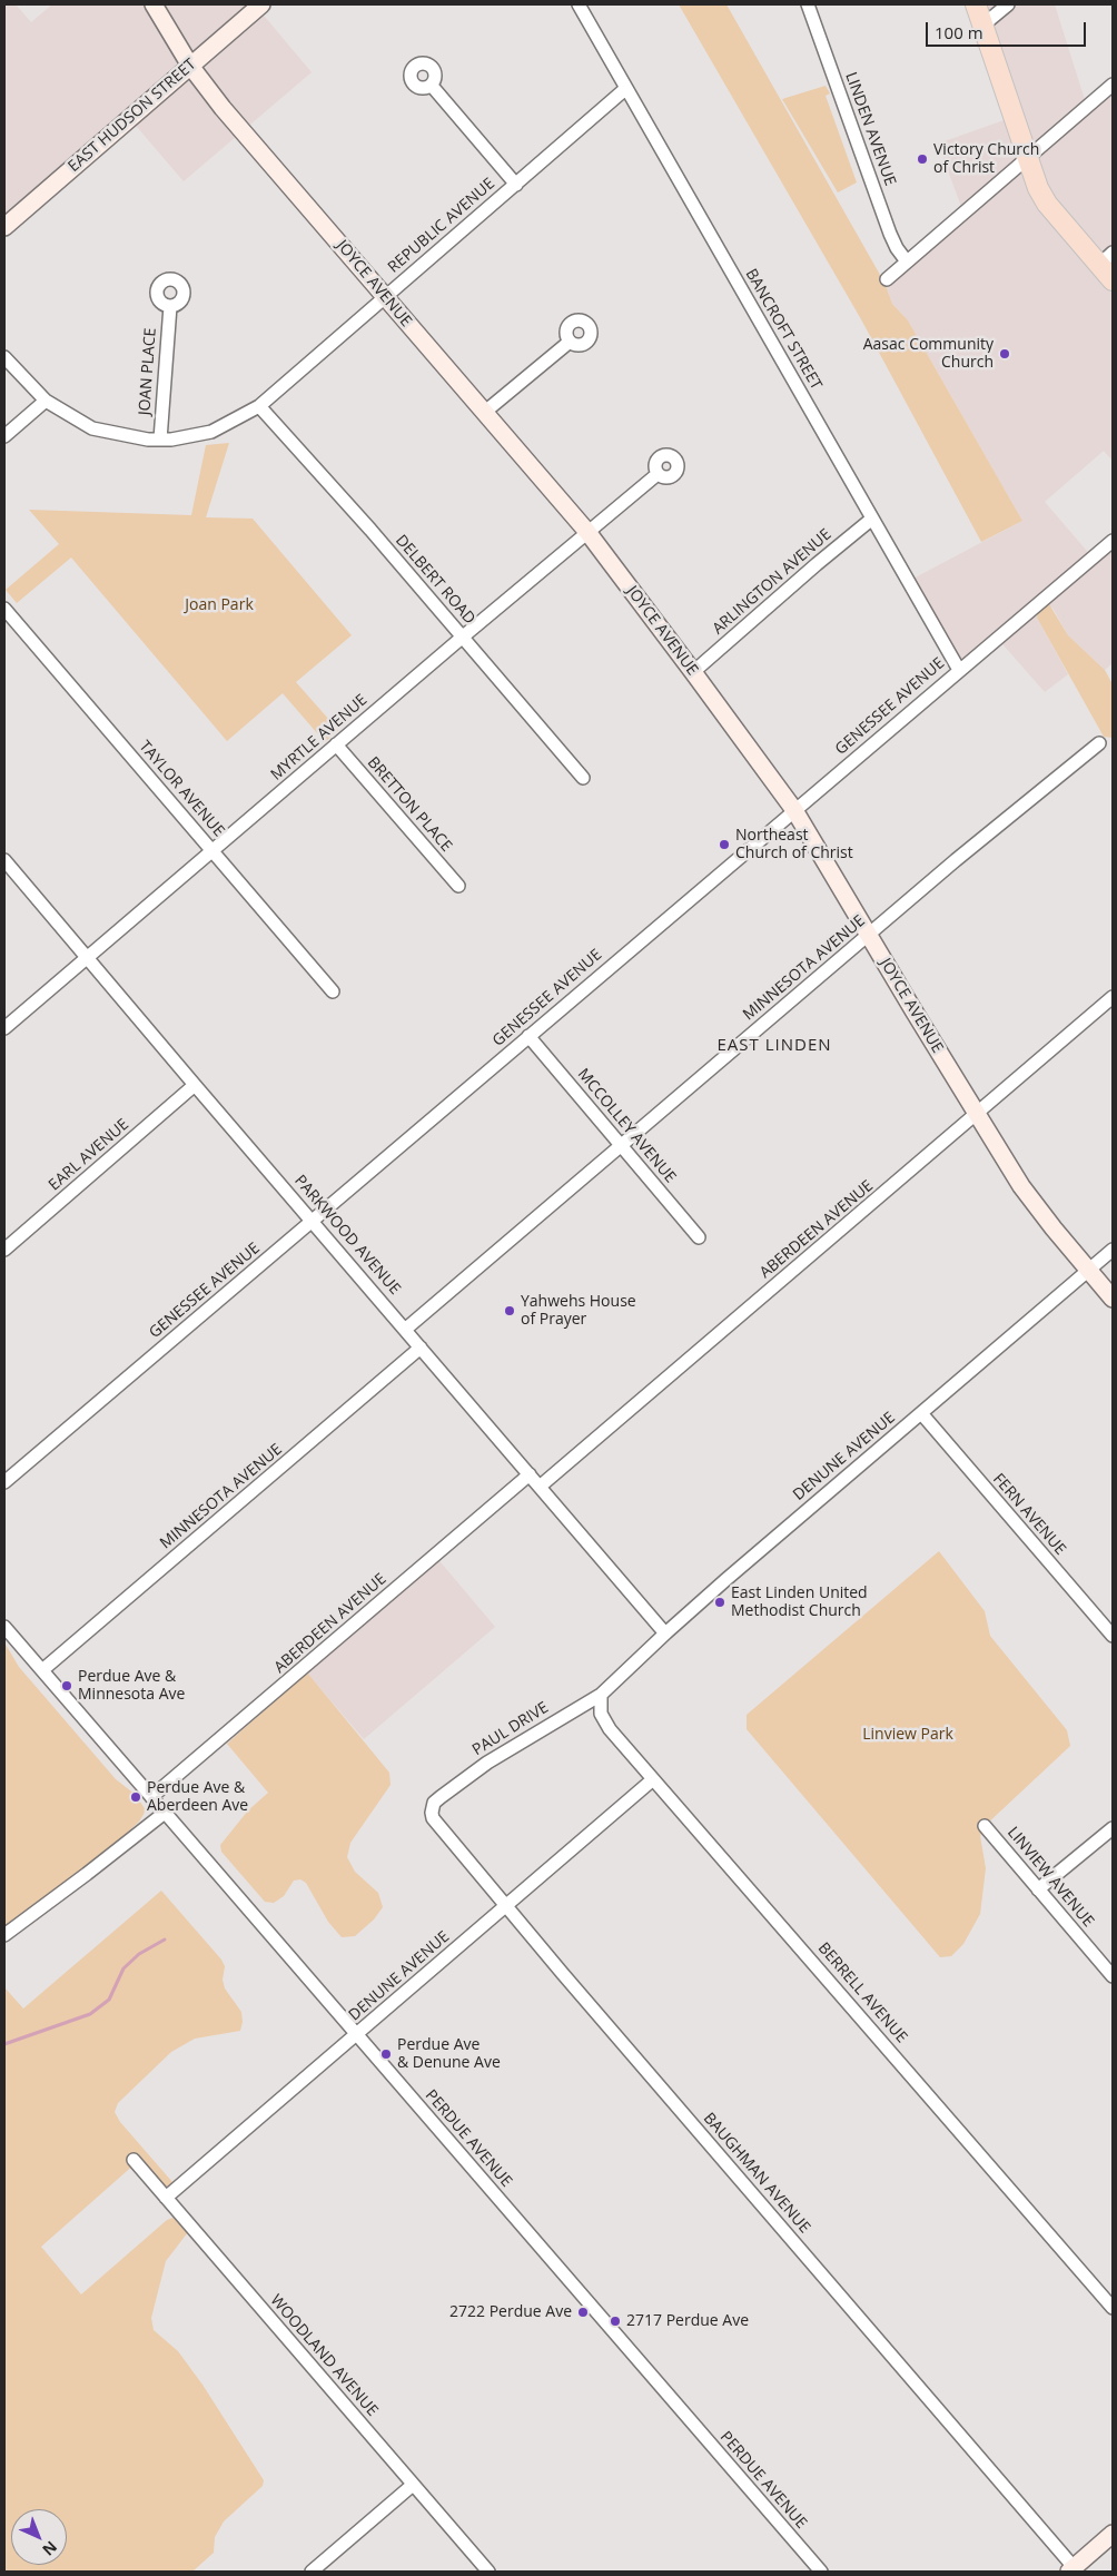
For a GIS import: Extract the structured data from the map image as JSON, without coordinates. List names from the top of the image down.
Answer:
{
  "streets": {
    "street": [
      "EAST HUDSON STREET",
      "LINDEN AVENUE",
      "REPUBLIC AVENUE",
      "JOYCE AVENUE",
      "BANCROFT STREET",
      "JOAN PLACE",
      "DELBERT ROAD",
      "ARLINGTON AVENUE",
      "GENESSEE AVENUE",
      "MYRTLE AVENUE",
      "TAYLOR AVENUE",
      "BRETTON PLACE",
      "MINNESOTA AVENUE",
      "MCCOLLEY AVENUE",
      "EARL AVENUE",
      "ABERDEEN AVENUE",
      "PARKWOOD AVENUE",
      "DENUNE AVENUE",
      "FERN AVENUE",
      "PAUL DRIVE",
      "LINVIEW AVENUE",
      "BERRELL AVENUE",
      "PERDUE AVENUE",
      "BAUGHMAN AVENUE",
      "WOODLAND AVENUE"
    ]
  },
  "crossings": [
    ["EAST HUDSON STREET", "JOYCE AVENUE"],
    ["REPUBLIC AVENUE", "JOYCE AVENUE"],
    ["REPUBLIC AVENUE", "BANCROFT STREET"],
    ["REPUBLIC AVENUE", "JOAN PLACE"],
    ["REPUBLIC AVENUE", "DELBERT ROAD"],
    ["JOYCE AVENUE", "ARLINGTON AVENUE"],
    ["JOYCE AVENUE", "GENESSEE AVENUE"],
    ["JOYCE AVENUE", "MYRTLE AVENUE"],
    ["JOYCE AVENUE", "MINNESOTA AVENUE"],
    ["JOYCE AVENUE", "ABERDEEN AVENUE"],
    ["JOYCE AVENUE", "DENUNE AVENUE"],
    ["BANCROFT STREET", "ARLINGTON AVENUE"],
    ["BANCROFT STREET", "GENESSEE AVENUE"],
    ["DELBERT ROAD", "MYRTLE AVENUE"],
    ["GENESSEE AVENUE", "MCCOLLEY AVENUE"],
    ["GENESSEE AVENUE", "PARKWOOD AVENUE"],
    ["MYRTLE AVENUE", "TAYLOR AVENUE"],
    ["MYRTLE AVENUE", "BRETTON PLACE"],
    ["MYRTLE AVENUE", "PARKWOOD AVENUE"],
    ["MINNESOTA AVENUE", "MCCOLLEY AVENUE"],
    ["MINNESOTA AVENUE", "PARKWOOD AVENUE"],
    ["MINNESOTA AVENUE", "PERDUE AVENUE"],
    ["EARL AVENUE", "PARKWOOD AVENUE"],
    ["ABERDEEN AVENUE", "PARKWOOD AVENUE"],
    ["ABERDEEN AVENUE", "PERDUE AVENUE"],
    ["PARKWOOD AVENUE", "DENUNE AVENUE"],
    ["DENUNE AVENUE", "FERN AVENUE"],
    ["DENUNE AVENUE", "PAUL DRIVE"],
    ["DENUNE AVENUE", "BERRELL AVENUE"],
    ["DENUNE AVENUE", "PERDUE AVENUE"],
    ["DENUNE AVENUE", "BAUGHMAN AVENUE"],
    ["DENUNE AVENUE", "WOODLAND AVENUE"],
    ["PAUL DRIVE", "BERRELL AVENUE"],
    ["PAUL DRIVE", "BAUGHMAN AVENUE"]
  ],
  "districts": ["EAST LINDEN"],
  "parks": ["Joan Park", "Linview Park"],
  "places": [
    "Victory Church of Christ",
    "Aasac Community Church",
    "Northeast Church of Christ",
    "Yahwehs House of Prayer",
    "East Linden United Methodist Church",
    "Perdue Ave & Minnesota Ave",
    "Perdue Ave & Aberdeen Ave",
    "Perdue Ave & Denune Ave",
    "2722 Perdue Ave",
    "2717 Perdue Ave"
  ],
  "scale_bar": "100 m",
  "north": "bottom right"
}
